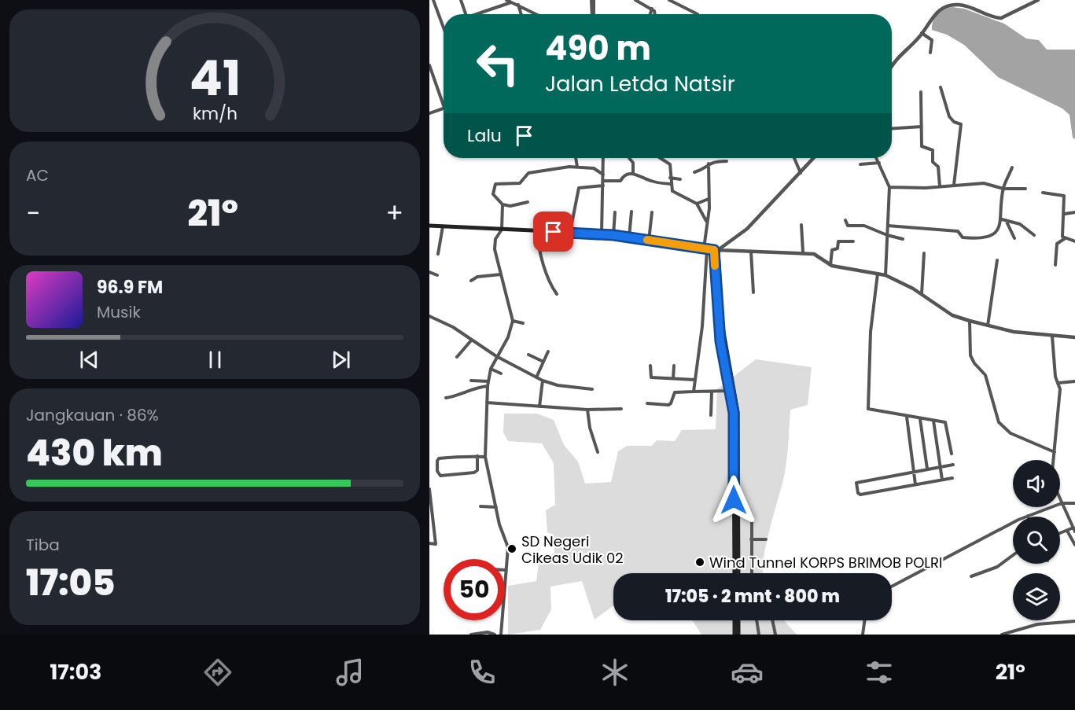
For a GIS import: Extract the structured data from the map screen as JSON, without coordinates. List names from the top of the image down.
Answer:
{
  "places": ["SD Negeri Cikeas Udik 02", "Wind Tunnel KORPS BRIMOB POLRI"],
  "page": {
    "turn": ["490 m", "Jalan Letda Natsir"],
    "then": "Lalu",
    "tile": [
      "AC",
      ["Jangkauan · 86%", "430 km"],
      ["Tiba", "17:05"]
    ],
    "heat": ["−", "21°", "+"],
    "song": ["96.9 FM", "Musik"],
    "limit": "50",
    "trip": "17:05 · 2 mnt · 800 m",
    "tabs": ["17:03", "21°"],
    "gauge": ["41", "km/h"]
  }
}
